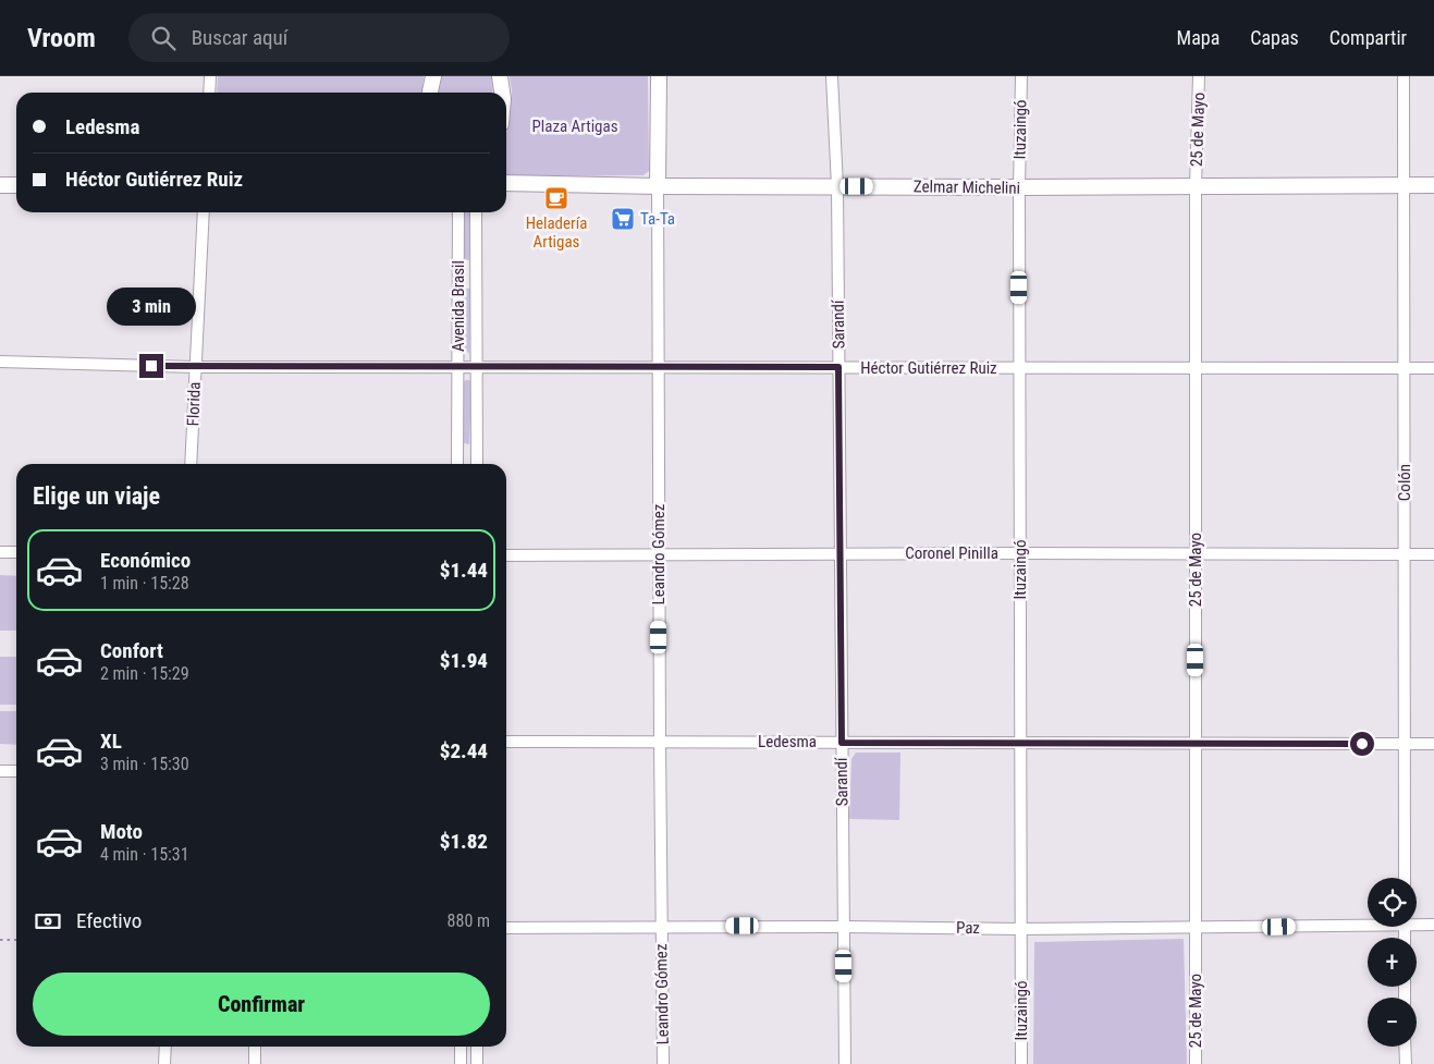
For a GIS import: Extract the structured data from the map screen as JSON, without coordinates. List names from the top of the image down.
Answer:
{
  "streets": {
    "street": [
      "Ituzaingó",
      "25 de Mayo",
      "Zelmar Michelini",
      "Avenida Brasil",
      "Sarandí",
      "Héctor Gutiérrez Ruiz",
      "Florida",
      "Colón",
      "Coronel Pinilla",
      "Leandro Gómez",
      "Ledesma",
      "Paz"
    ]
  },
  "crossings": [
    ["Ituzaingó", "Zelmar Michelini"],
    ["Ituzaingó", "Héctor Gutiérrez Ruiz"],
    ["Ituzaingó", "Coronel Pinilla"],
    ["Ituzaingó", "Ledesma"],
    ["Ituzaingó", "Paz"],
    ["25 de Mayo", "Zelmar Michelini"],
    ["25 de Mayo", "Héctor Gutiérrez Ruiz"],
    ["25 de Mayo", "Coronel Pinilla"],
    ["25 de Mayo", "Ledesma"],
    ["25 de Mayo", "Paz"],
    ["Zelmar Michelini", "Sarandí"],
    ["Zelmar Michelini", "Colón"],
    ["Zelmar Michelini", "Leandro Gómez"],
    ["Avenida Brasil", "Héctor Gutiérrez Ruiz"],
    ["Sarandí", "Héctor Gutiérrez Ruiz"],
    ["Sarandí", "Coronel Pinilla"],
    ["Sarandí", "Ledesma"],
    ["Sarandí", "Paz"],
    ["Héctor Gutiérrez Ruiz", "Florida"],
    ["Héctor Gutiérrez Ruiz", "Colón"],
    ["Héctor Gutiérrez Ruiz", "Leandro Gómez"],
    ["Colón", "Coronel Pinilla"],
    ["Colón", "Ledesma"],
    ["Coronel Pinilla", "Leandro Gómez"],
    ["Leandro Gómez", "Ledesma"],
    ["Leandro Gómez", "Paz"]
  ],
  "parks": ["Plaza Artigas"],
  "places": {
    "cafe": ["Heladería Artigas"],
    "supermarket": ["Ta-Ta"]
  },
  "page": {
    "header": "Vroom",
    "search": "Buscar aquí",
    "nav": ["Mapa", "Capas", "Compartir"],
    "banner": ["Ledesma", "Héctor Gutiérrez Ruiz"],
    "bubble": "3 min",
    "heading": "Elige un viaje",
    "list": [
      {
        "name": "Económico",
        "note": "1 min · 15:28",
        "value": "$1.44"
      },
      {
        "name": "Confort",
        "note": "2 min · 15:29",
        "value": "$1.94"
      },
      {
        "name": "XL",
        "note": "3 min · 15:30",
        "value": "$2.44"
      },
      {
        "name": "Moto",
        "note": "4 min · 15:31",
        "value": "$1.82"
      }
    ],
    "map_buttons": ["+", "−"],
    "pay": ["Efectivo", "880 m"],
    "buttons": "Confirmar"
  }
}
